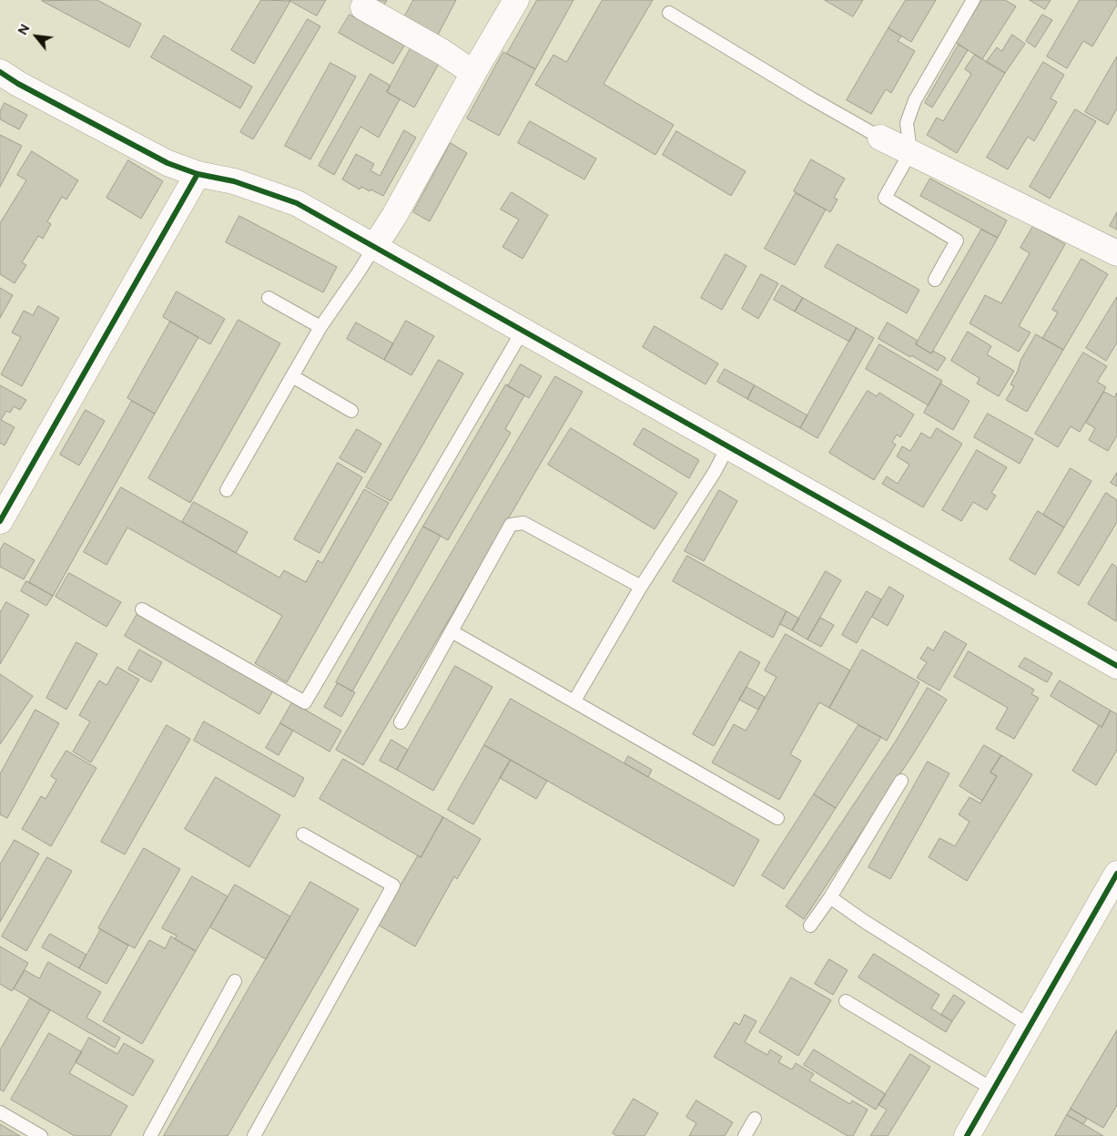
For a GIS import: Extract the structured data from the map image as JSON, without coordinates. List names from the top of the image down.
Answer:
{
  "north": "top left"
}
